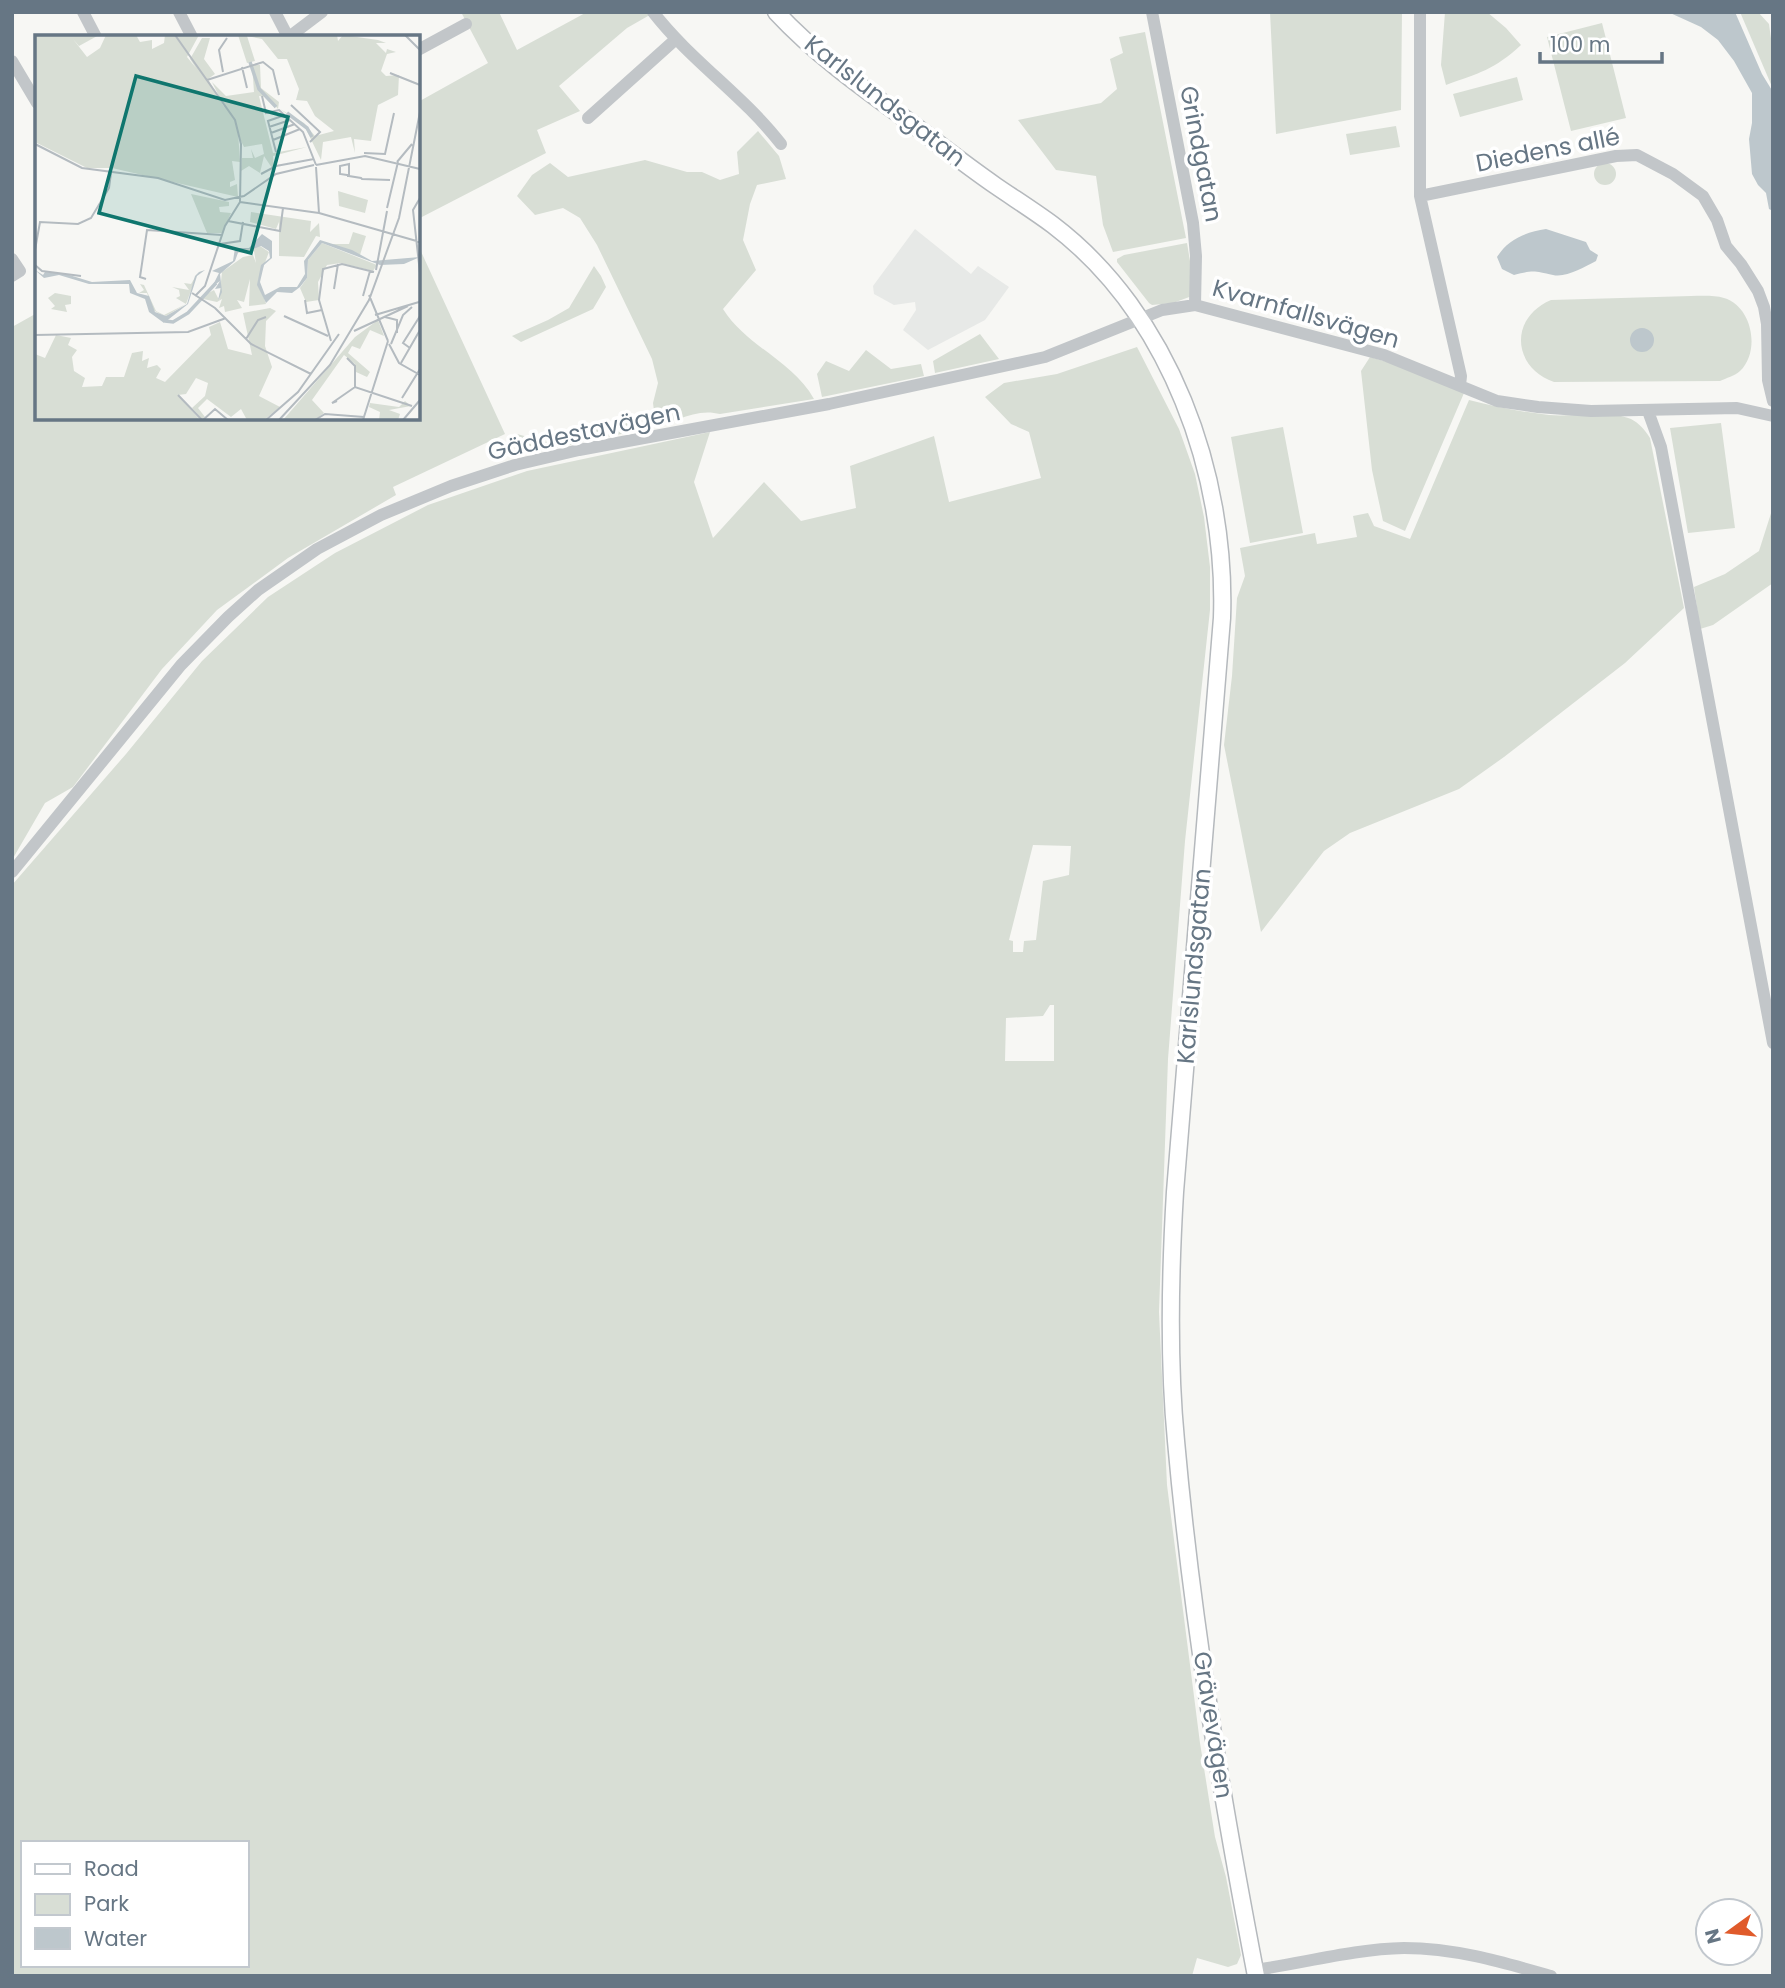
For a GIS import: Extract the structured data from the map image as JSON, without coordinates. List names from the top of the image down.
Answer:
{
  "streets": {
    "main road": ["Karlslundsgatan", "Grävevägen"],
    "street": [
      "Diedens allé",
      "Grindgatan",
      "Kvarnfallsvägen",
      "Gäddestavägen"
    ]
  },
  "crossings": [
    ["Karlslundsgatan", "Kvarnfallsvägen"],
    ["Karlslundsgatan", "Gäddestavägen"],
    ["Karlslundsgatan", "Grävevägen"],
    ["Diedens allé", "Kvarnfallsvägen"],
    ["Grindgatan", "Kvarnfallsvägen"],
    ["Kvarnfallsvägen", "Gäddestavägen"]
  ],
  "legend": ["Road", "Park", "Water"],
  "scale_bar": "100 m",
  "north": "left"
}
